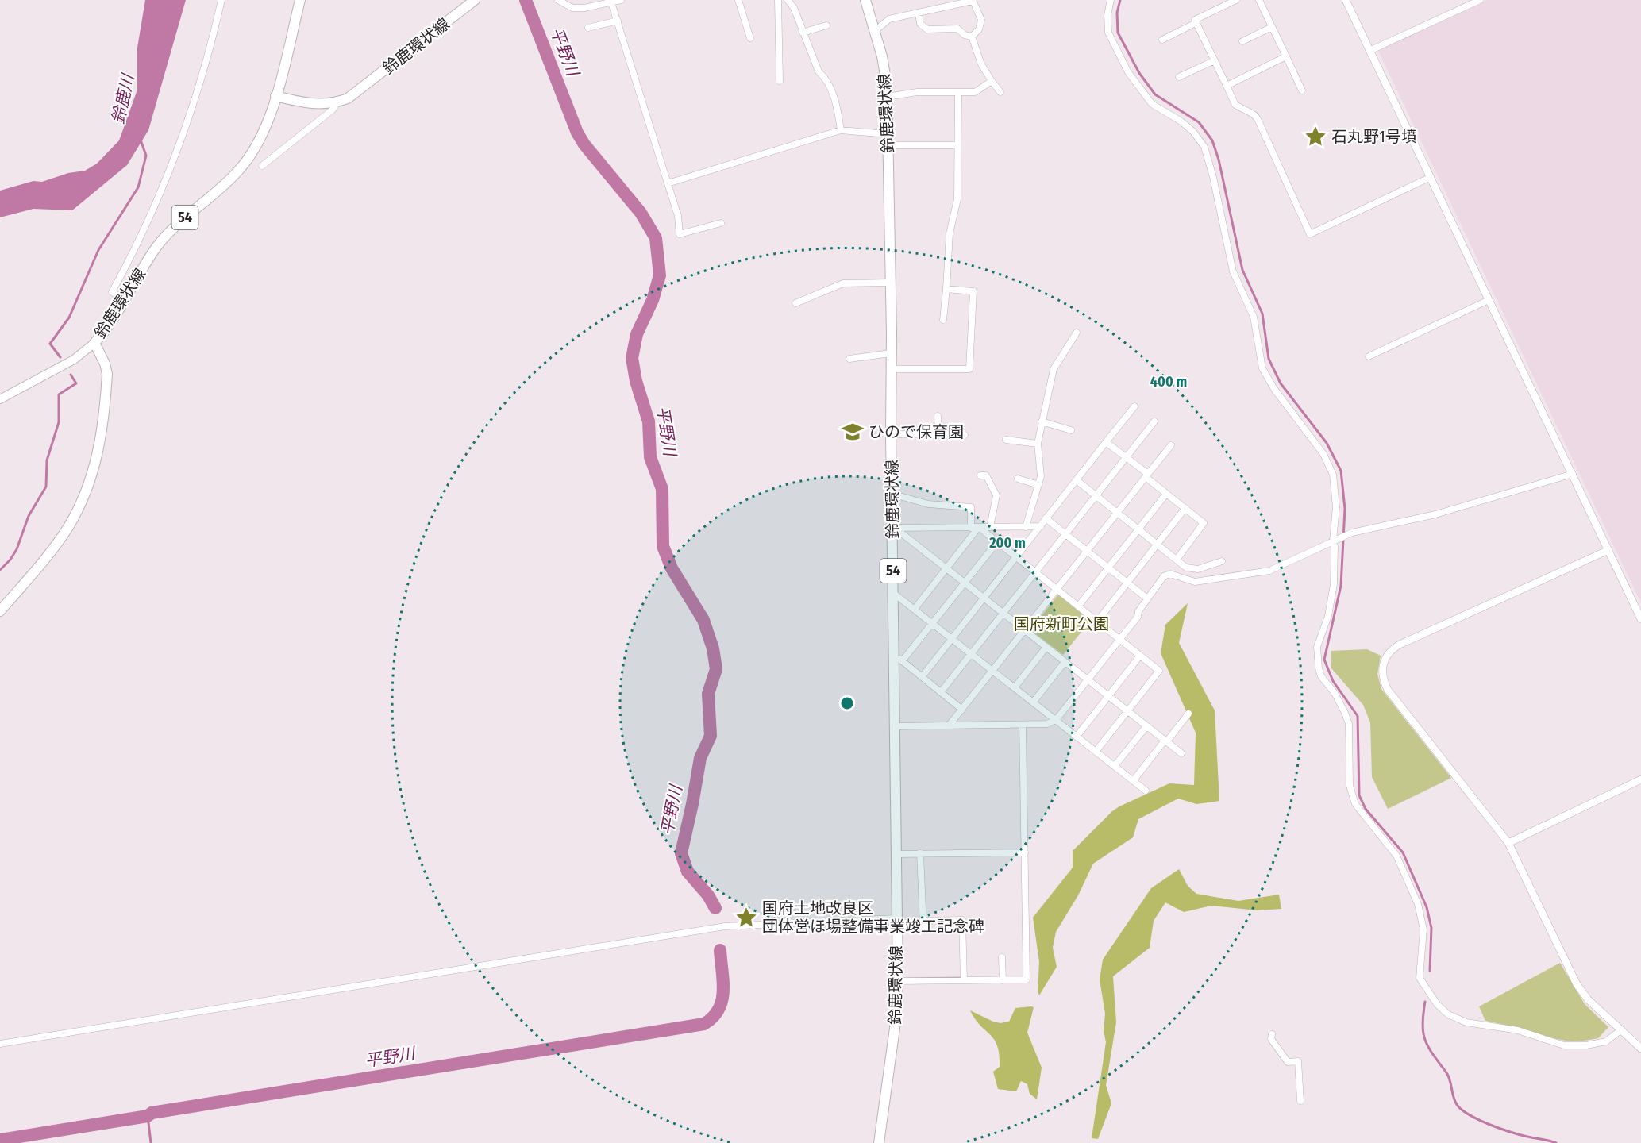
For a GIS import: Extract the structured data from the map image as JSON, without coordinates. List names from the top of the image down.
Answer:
{
  "streets": {
    "main road": ["鈴鹿環状線", "54"]
  },
  "water": ["平野川", "鈴鹿川"],
  "parks": ["国府新町公園"],
  "places": {
    "place": ["石丸野1号墳", "国府土地改良区 団体営ほ場整備事業竣工記念碑"],
    "school or university": ["ひので保育園"]
  },
  "rings": ["400 m", "200 m"]
}
